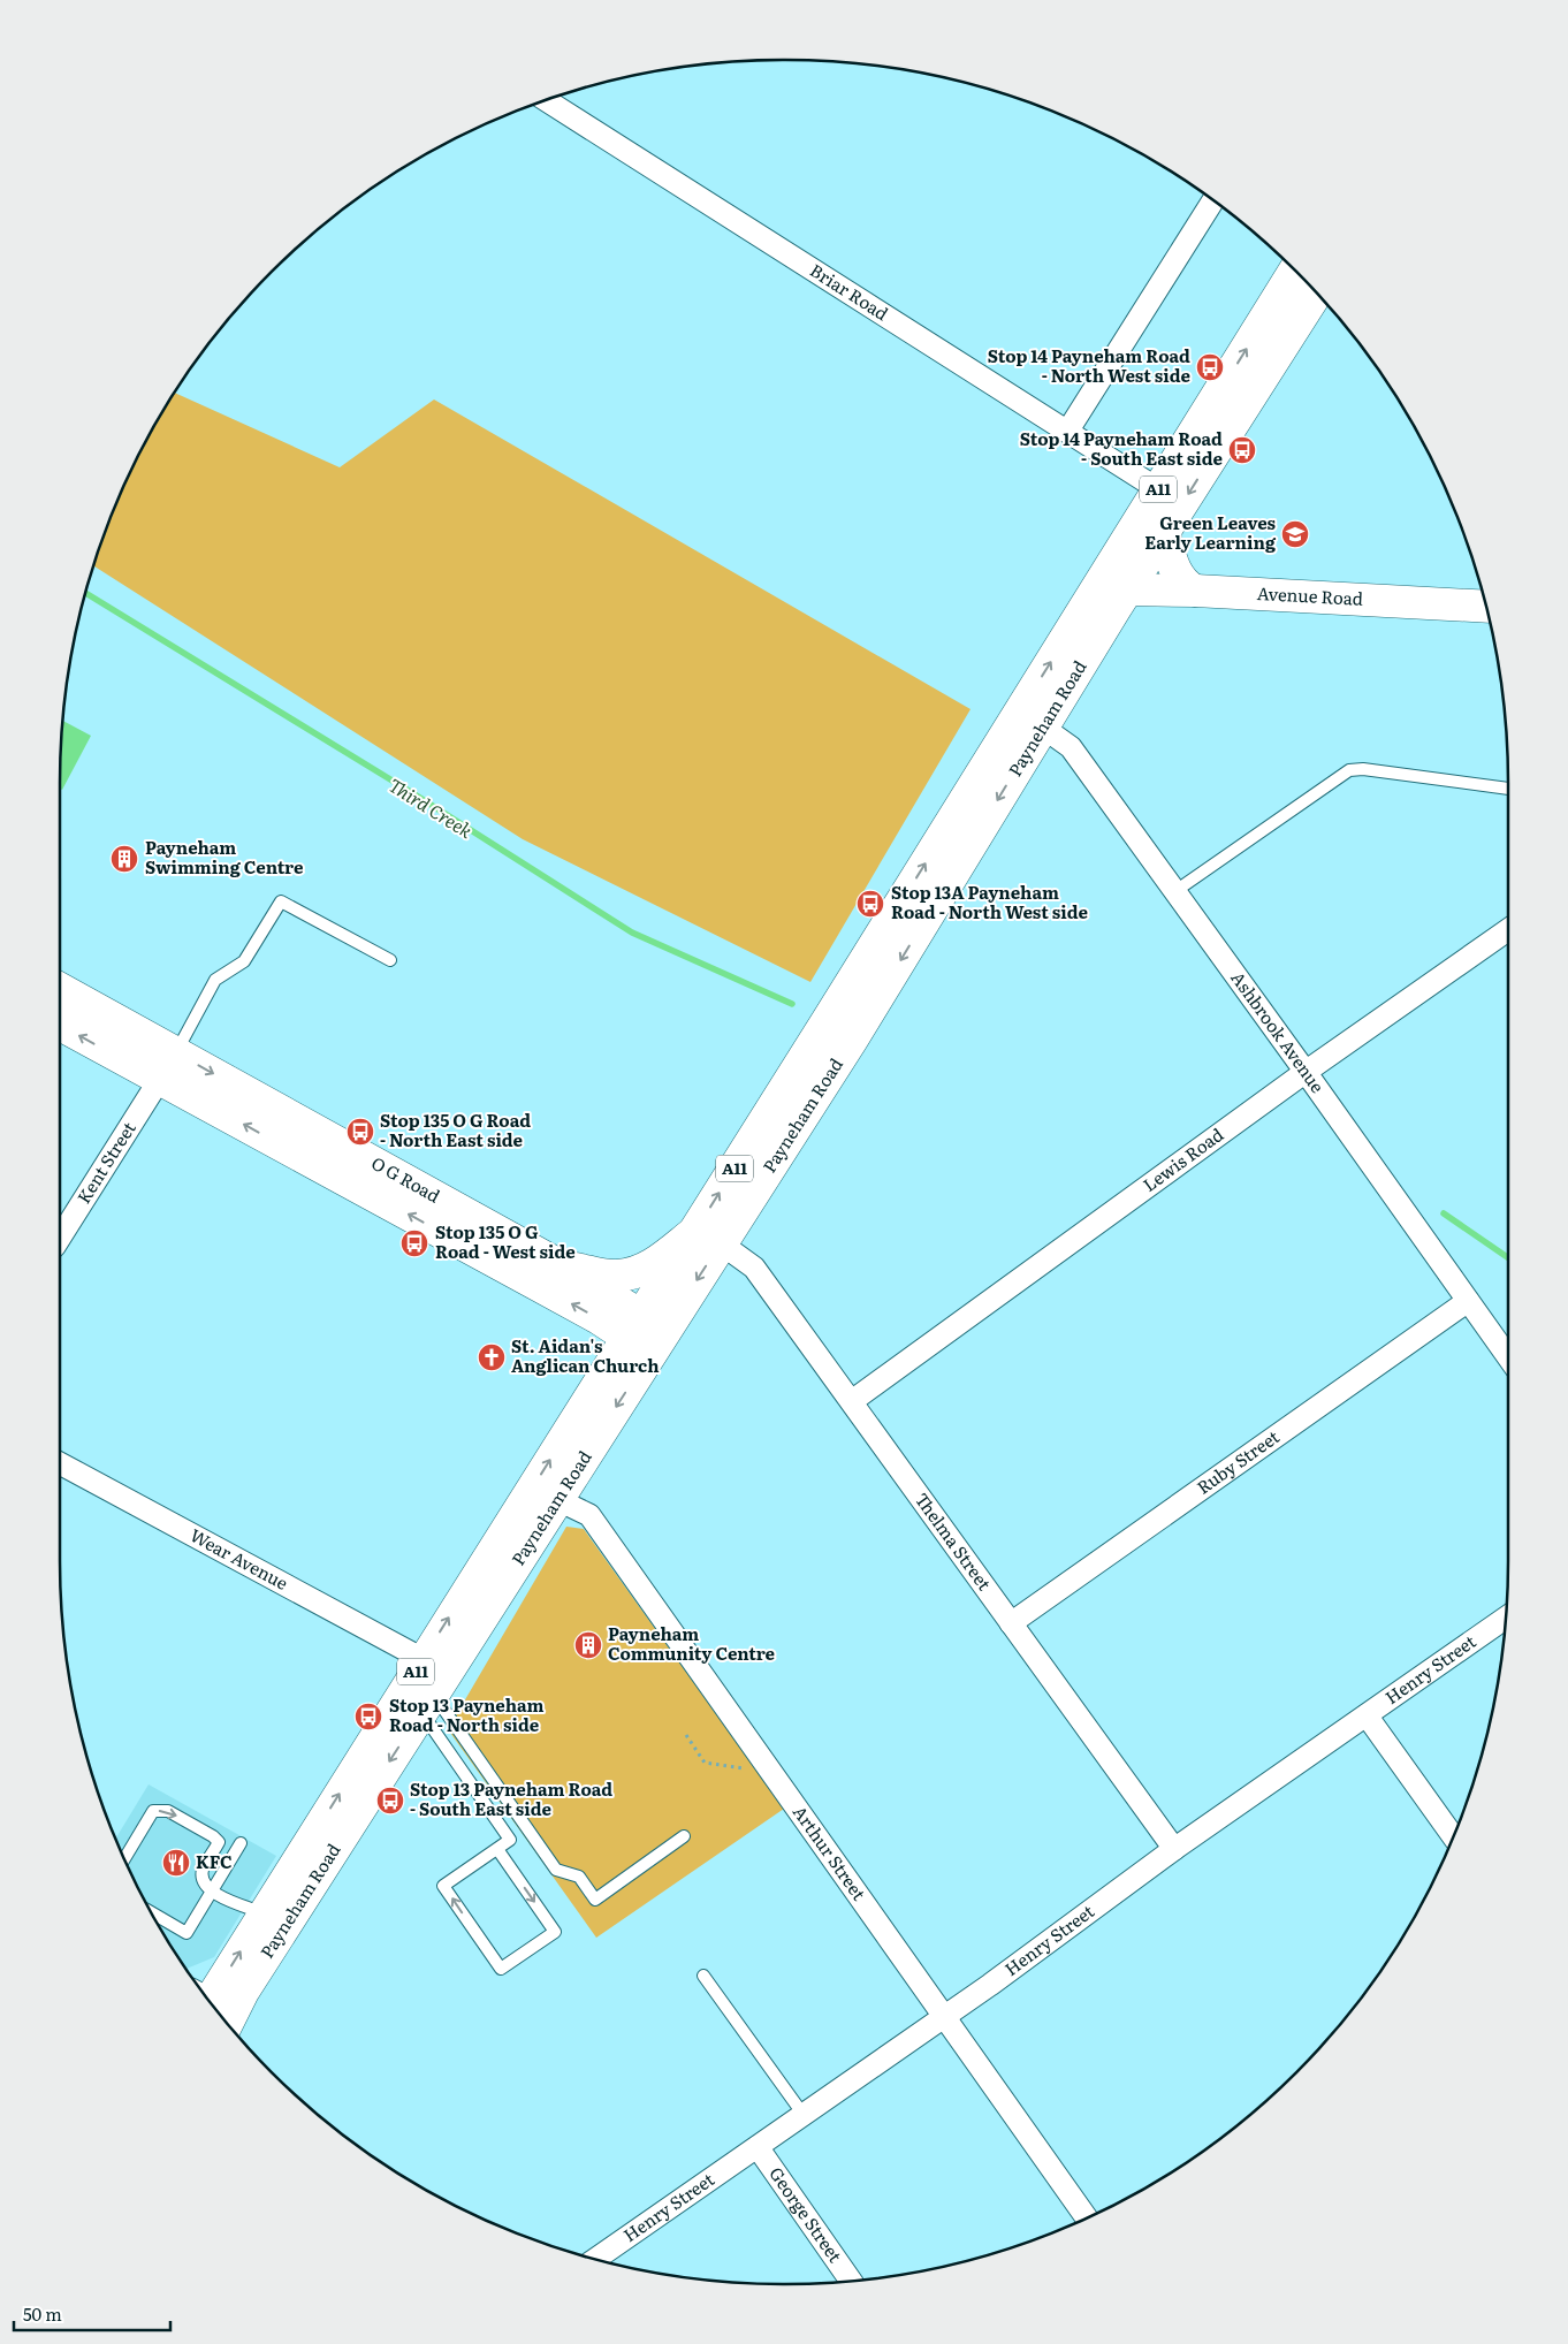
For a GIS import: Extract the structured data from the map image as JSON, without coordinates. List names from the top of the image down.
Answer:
{
  "streets": {
    "main road": [
      "A11",
      "Avenue Road",
      "Payneham Road",
      "O G Road"
    ],
    "street": [
      "Briar Road",
      "Ashbrook Avenue",
      "Lewis Road",
      "Kent Street",
      "Ruby Street",
      "Thelma Street",
      "Wear Avenue",
      "Henry Street",
      "Arthur Street",
      "George Street"
    ]
  },
  "crossings": [
    ["Briar Road", "Payneham Road"],
    ["Avenue Road", "Payneham Road"],
    ["Payneham Road", "Ashbrook Avenue"],
    ["Payneham Road", "O G Road"],
    ["Payneham Road", "Thelma Street"],
    ["Payneham Road", "Wear Avenue"],
    ["Payneham Road", "Arthur Street"],
    ["Ashbrook Avenue", "Lewis Road"],
    ["Ashbrook Avenue", "Ruby Street"],
    ["Lewis Road", "Thelma Street"],
    ["Kent Street", "O G Road"],
    ["Ruby Street", "Thelma Street"],
    ["Thelma Street", "Henry Street"],
    ["Henry Street", "Arthur Street"],
    ["Henry Street", "George Street"]
  ],
  "water": ["Third Creek"],
  "places": {
    "bus stop": [
      "Stop 14 Payneham Road - North West side",
      "Stop 14 Payneham Road - South East side",
      "Stop 13A Payneham Road - North West side",
      "Stop 135 O G Road - North East side",
      "Stop 135 O G Road - West side",
      "Stop 13 Payneham Road - North side",
      "Stop 13 Payneham Road - South East side"
    ],
    "school or university": ["Green Leaves Early Learning"],
    "building": ["Payneham Swimming Centre", "Payneham Community Centre"],
    "church": ["St. Aidan's Anglican Church"],
    "restaurant": ["KFC"]
  },
  "scale_bar": "50 m"
}
